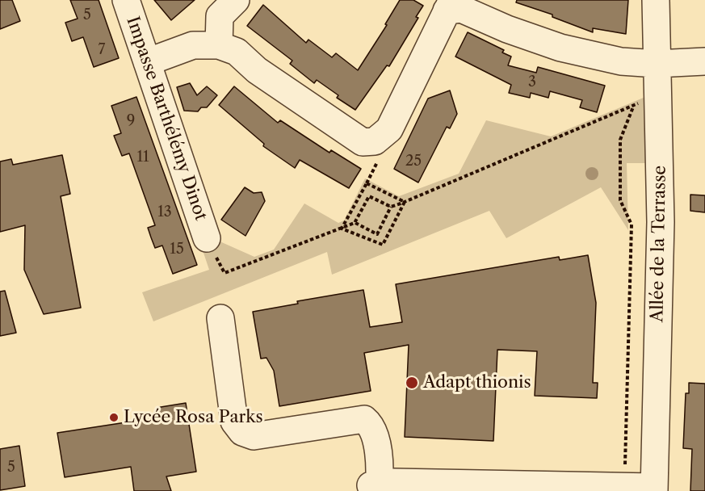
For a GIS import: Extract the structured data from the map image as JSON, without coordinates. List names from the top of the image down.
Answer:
{
  "streets": {
    "street": ["Impasse Barthélémy Dinot", "Allée de la Terrasse"]
  },
  "places": ["Adapt thionis", "Lycée Rosa Parks"],
  "house_numbers": [
    "5",
    "7",
    "3",
    "9",
    "11",
    "25",
    "13",
    "15",
    "5"
  ]
}
